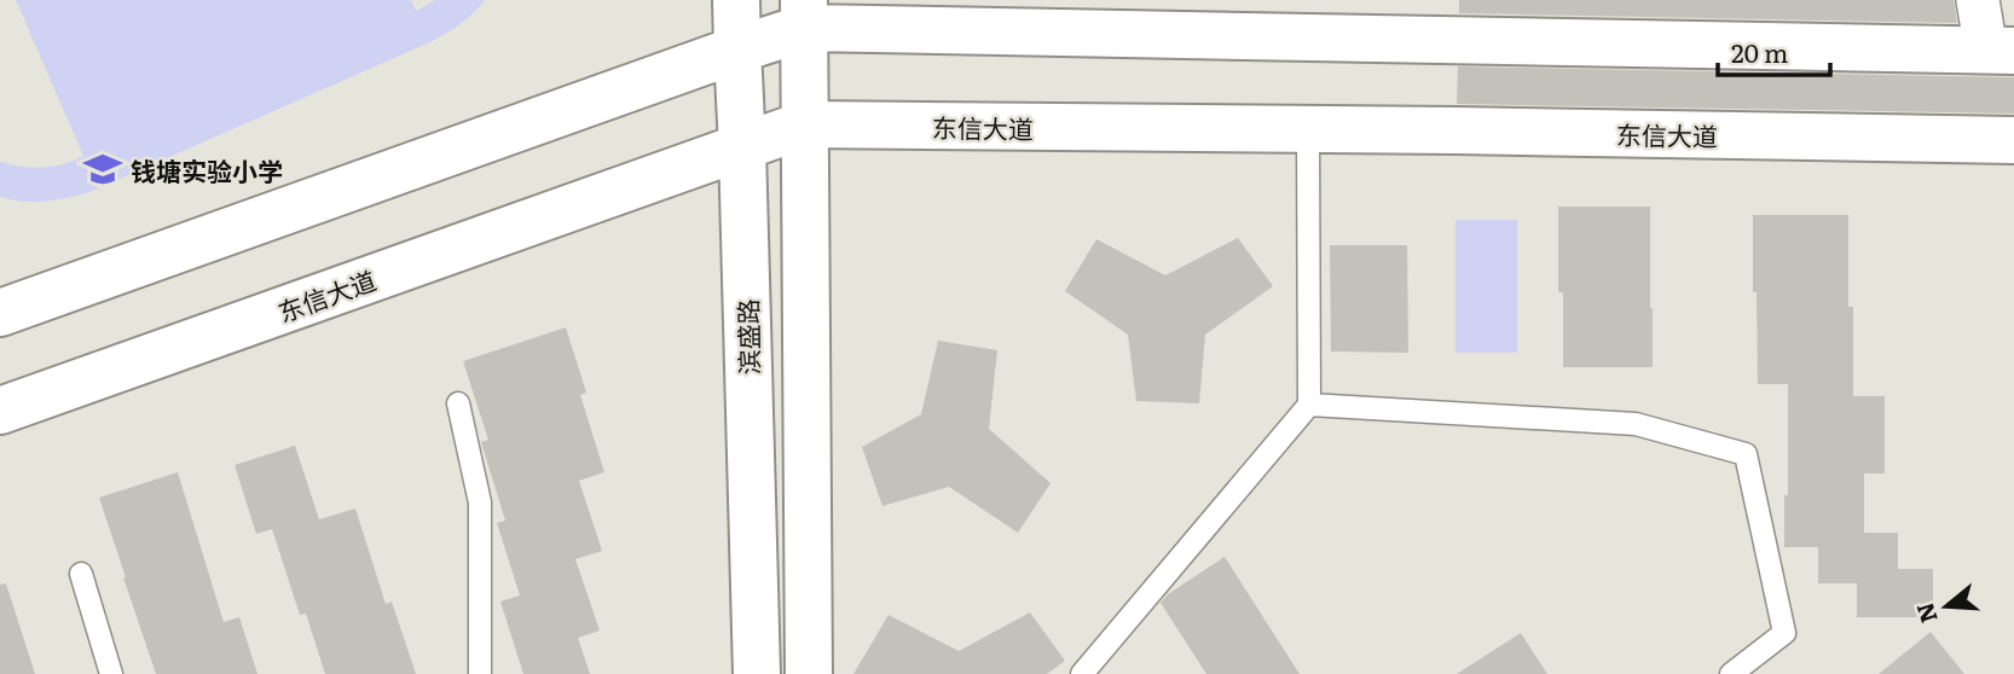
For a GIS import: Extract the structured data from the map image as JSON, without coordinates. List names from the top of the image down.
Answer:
{
  "streets": {
    "main road": ["东信大道", "滨盛路"]
  },
  "crossings": [
    ["东信大道", "滨盛路"]
  ],
  "places": {
    "school or university": ["钱塘实验小学"]
  },
  "scale_bar": "20 m",
  "north": "left"
}
